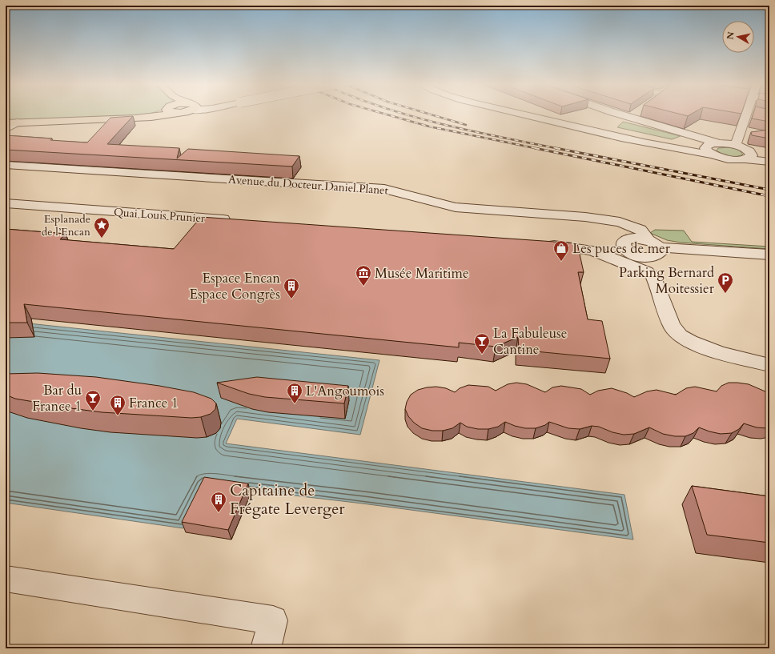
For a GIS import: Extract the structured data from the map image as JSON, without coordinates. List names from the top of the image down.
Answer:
{
  "streets": {
    "street": ["Avenue du Docteur Daniel Planet", "Quai Louis Prunier"]
  },
  "places": {
    "place": ["Esplanade de l’Encan"],
    "shop": ["Les puces de mer"],
    "museum": ["Musée Maritime"],
    "parking": ["Parking Bernard Moitessier"],
    "building": [
      "Espace Encan Espace Congrès",
      "L'Angoumois",
      "France 1",
      "Capitaine de Frégate Leverger"
    ],
    "bar": ["La Fabuleuse Cantine", "Bar du France 1"]
  },
  "north": "left"
}
